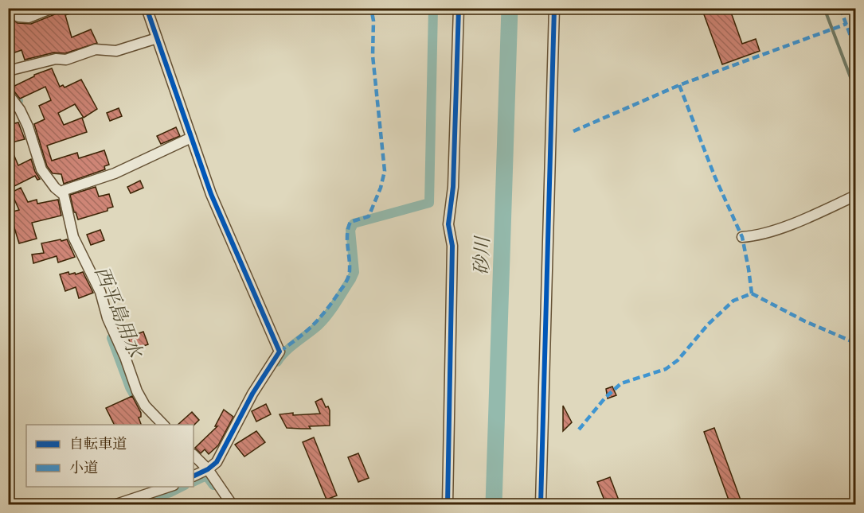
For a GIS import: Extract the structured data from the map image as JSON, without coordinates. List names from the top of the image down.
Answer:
{
  "water": ["砂川", "西平島用水"],
  "legend": ["自転車道", "小道"]
}
